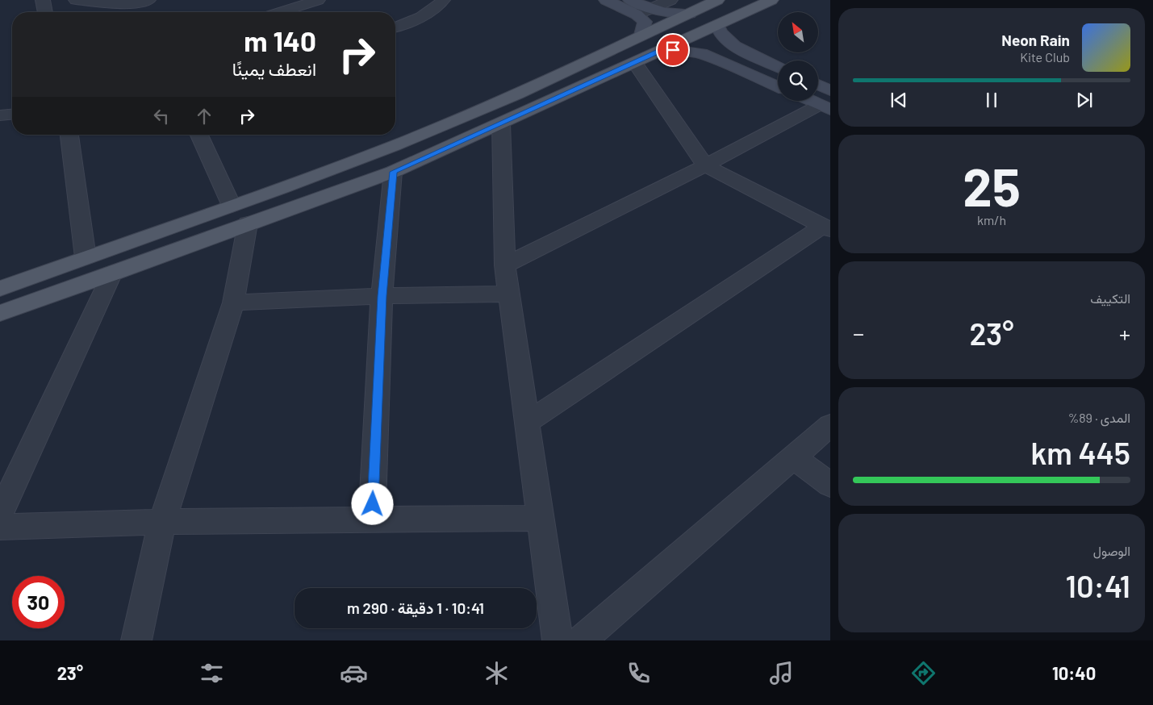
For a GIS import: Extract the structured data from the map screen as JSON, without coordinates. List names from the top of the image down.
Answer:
{
  "north": "top left",
  "page": {
    "turn": ["140 m", "انعطف يمينًا"],
    "song": ["Neon Rain", "Kite Club"],
    "tile": [
      ["25", "km/h"],
      "التكييف",
      ["المدى · 89%", "445 km"],
      ["الوصول", "10:41"]
    ],
    "heat": ["−", "23°", "+"],
    "limit": "30",
    "trip": "10:41 · 1 دقيقة · 290 m",
    "tabs": ["10:40", "23°"]
  }
}
